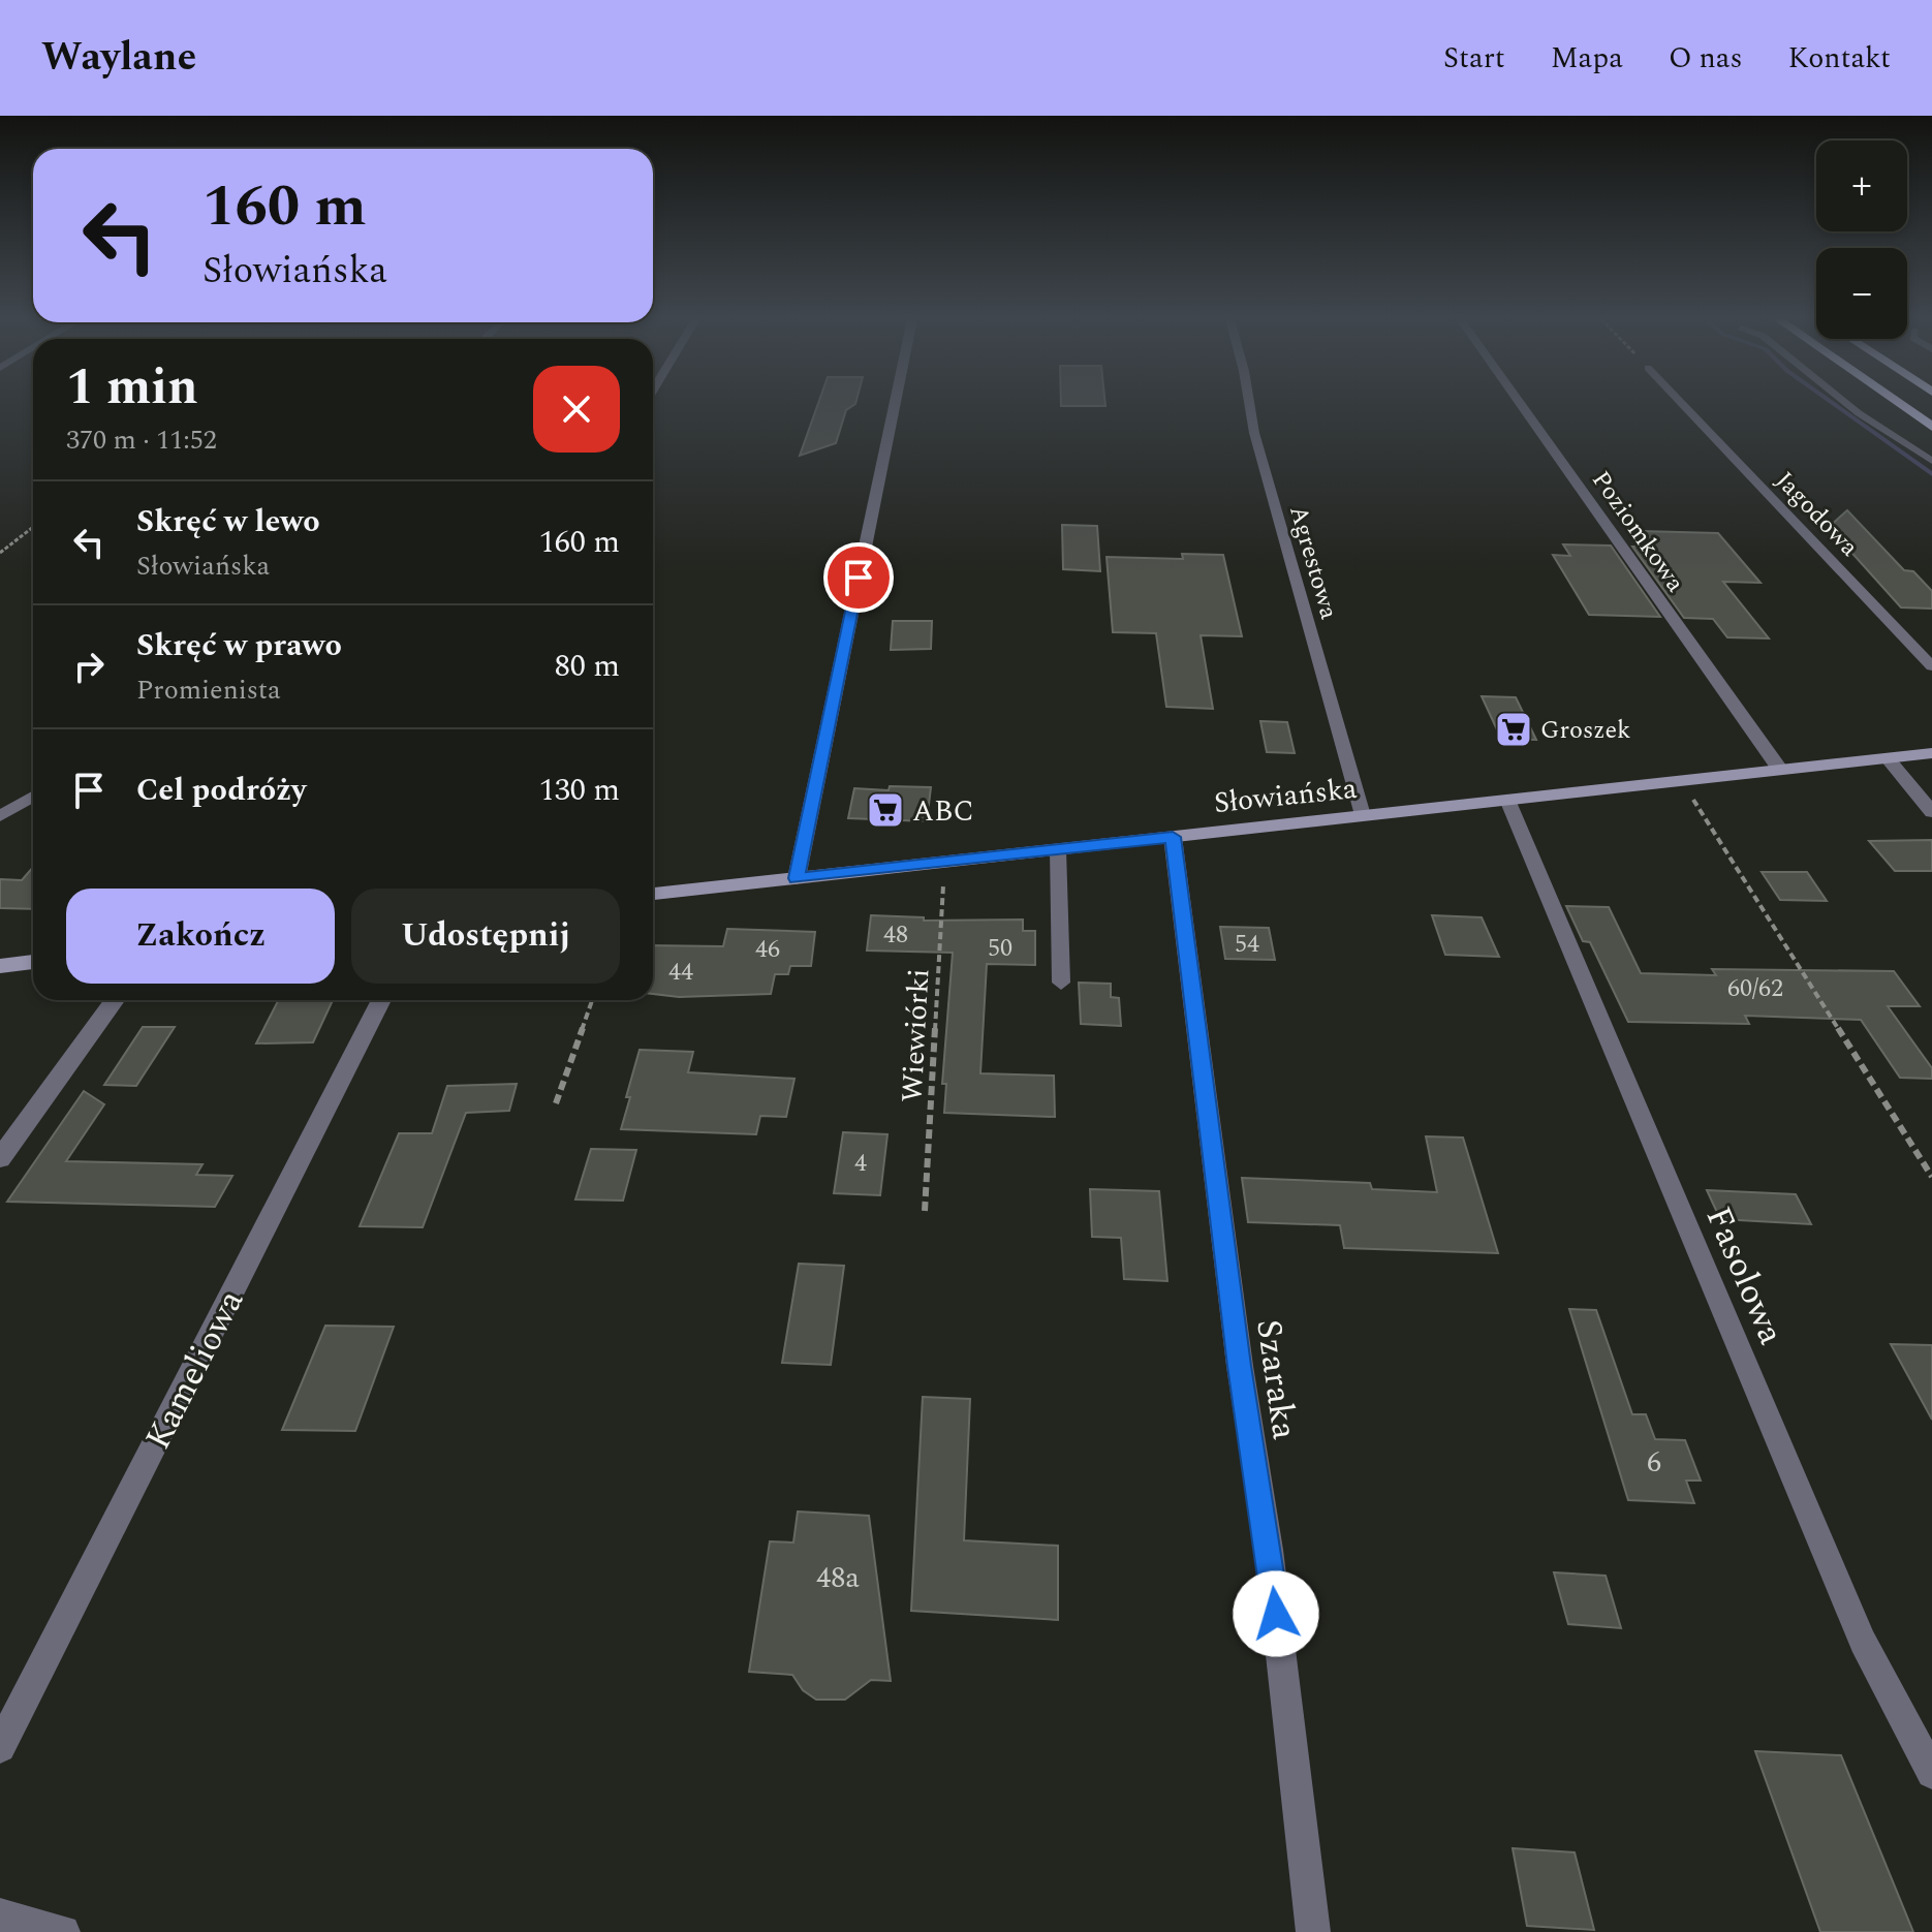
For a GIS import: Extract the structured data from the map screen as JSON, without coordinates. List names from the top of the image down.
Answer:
{
  "streets": {
    "street": [
      "Jagodowa",
      "Poziomkowa",
      "Agrestowa",
      "Słowiańska",
      "Fasolowa",
      "Kameliowa",
      "Szaraka"
    ],
    "path": ["Wiewiórki"]
  },
  "crossings": [
    ["Poziomkowa", "Słowiańska"],
    ["Agrestowa", "Słowiańska"],
    ["Słowiańska", "Wiewiórki"],
    ["Słowiańska", "Fasolowa"],
    ["Słowiańska", "Szaraka"]
  ],
  "places": {
    "supermarket": ["Groszek", "ABC"]
  },
  "house_numbers": [
    "48",
    "54",
    "50",
    "46",
    "44",
    "60/62",
    "4",
    "6",
    "48a"
  ],
  "page": {
    "header": "Waylane",
    "nav": [
      "Start",
      "Mapa",
      "O nas",
      "Kontakt"
    ],
    "map_buttons": ["+", "−"],
    "turn": ["160 m", "Słowiańska"],
    "heading": ["1 min", "370 m · 11:52"],
    "list": [
      {
        "name": "Skręć w lewo",
        "note": "Słowiańska",
        "value": "160 m"
      },
      {
        "name": "Skręć w prawo",
        "note": "Promienista",
        "value": "80 m"
      },
      {
        "name": "Cel podróży",
        "value": "130 m"
      }
    ],
    "buttons": ["Zakończ", "Udostępnij"]
  }
}
